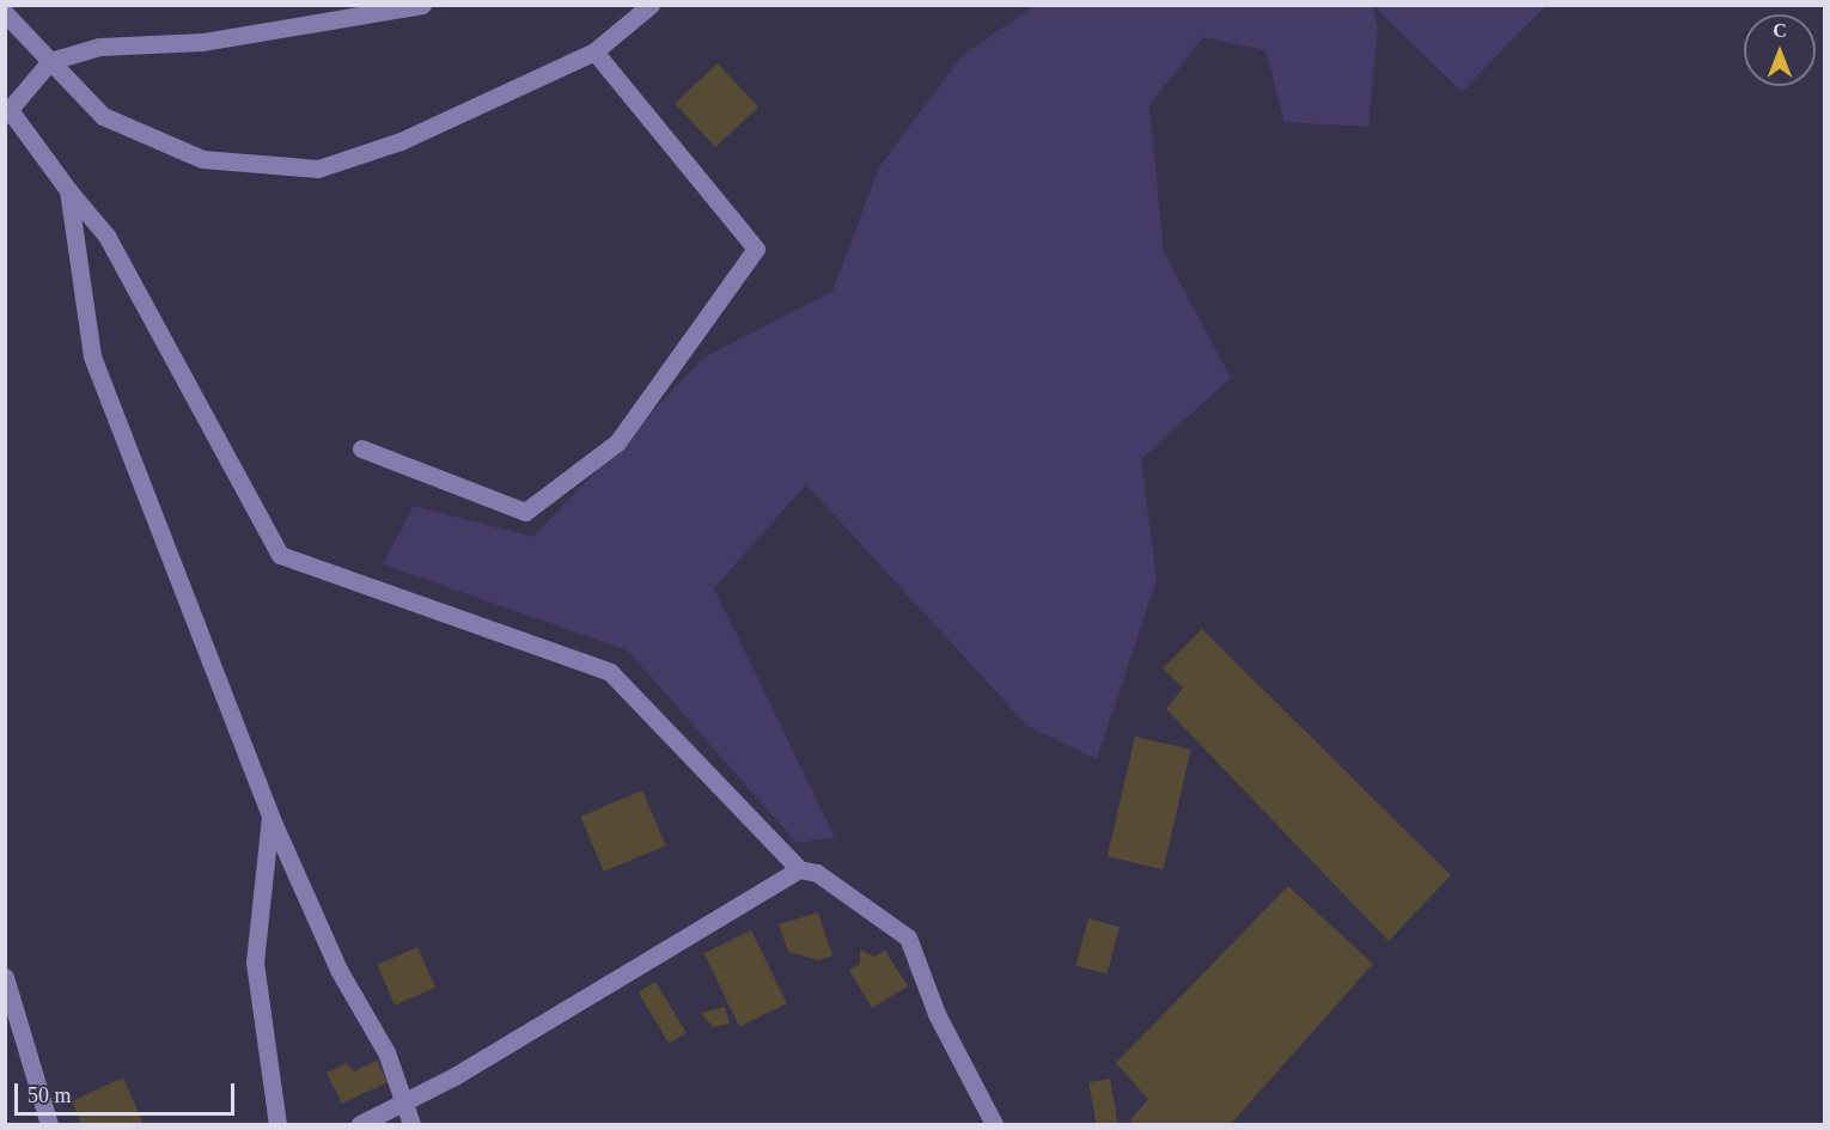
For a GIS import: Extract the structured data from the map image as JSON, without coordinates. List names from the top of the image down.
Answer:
{
  "scale_bar": "50 m",
  "north": "top"
}
